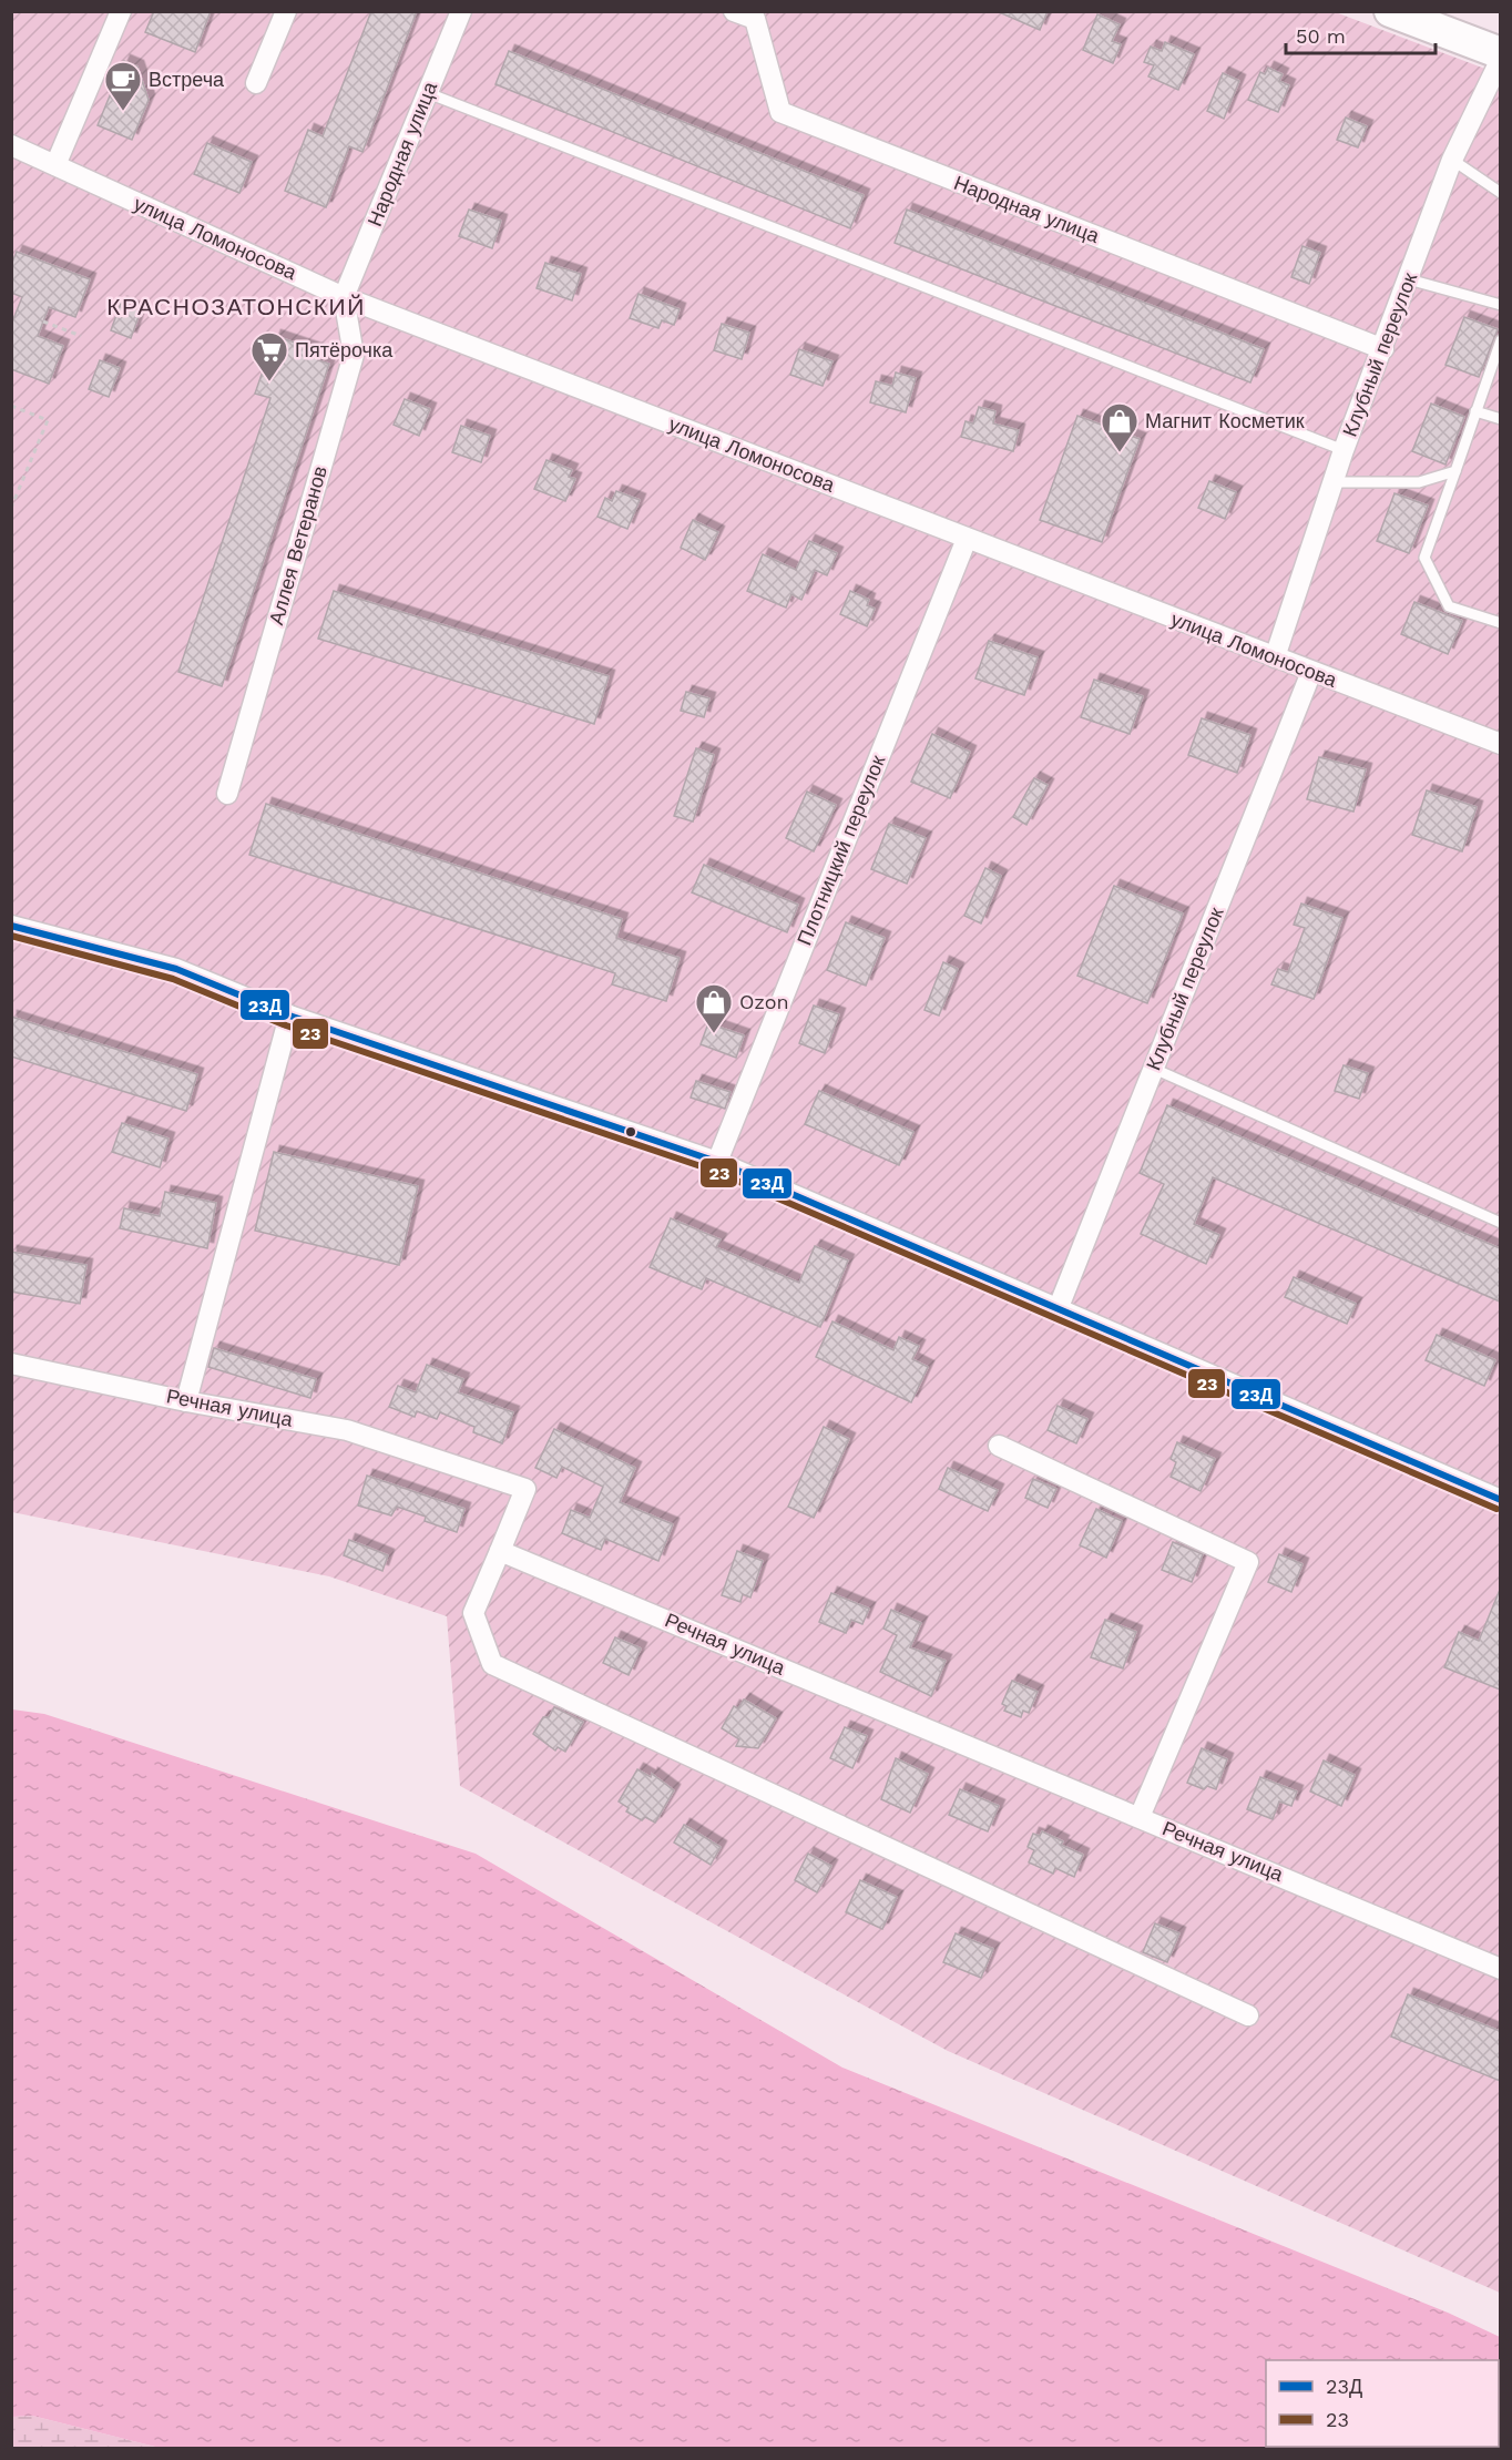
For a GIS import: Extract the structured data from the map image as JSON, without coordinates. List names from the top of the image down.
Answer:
{
  "streets": {
    "street": [
      "Народная улица",
      "улица Ломоносова",
      "Клубный переулок",
      "Аллея Ветеранов",
      "Плотницкий переулок",
      "Речная улица"
    ]
  },
  "crossings": [
    ["Народная улица", "улица Ломоносова"],
    ["Народная улица", "Клубный переулок"],
    ["Народная улица", "Аллея Ветеранов"],
    ["улица Ломоносова", "Клубный переулок"],
    ["улица Ломоносова", "Аллея Ветеранов"],
    ["улица Ломоносова", "Плотницкий переулок"]
  ],
  "districts": ["КРАСНОЗАТОНСКИЙ"],
  "places": {
    "cafe": ["Встреча"],
    "supermarket": ["Пятёрочка"],
    "shop": ["Магнит Косметик", "Ozon"]
  },
  "lines": ["transit line 23Д", "transit line 23"],
  "legend": ["23Д", "23"],
  "scale_bar": "50 m"
}
